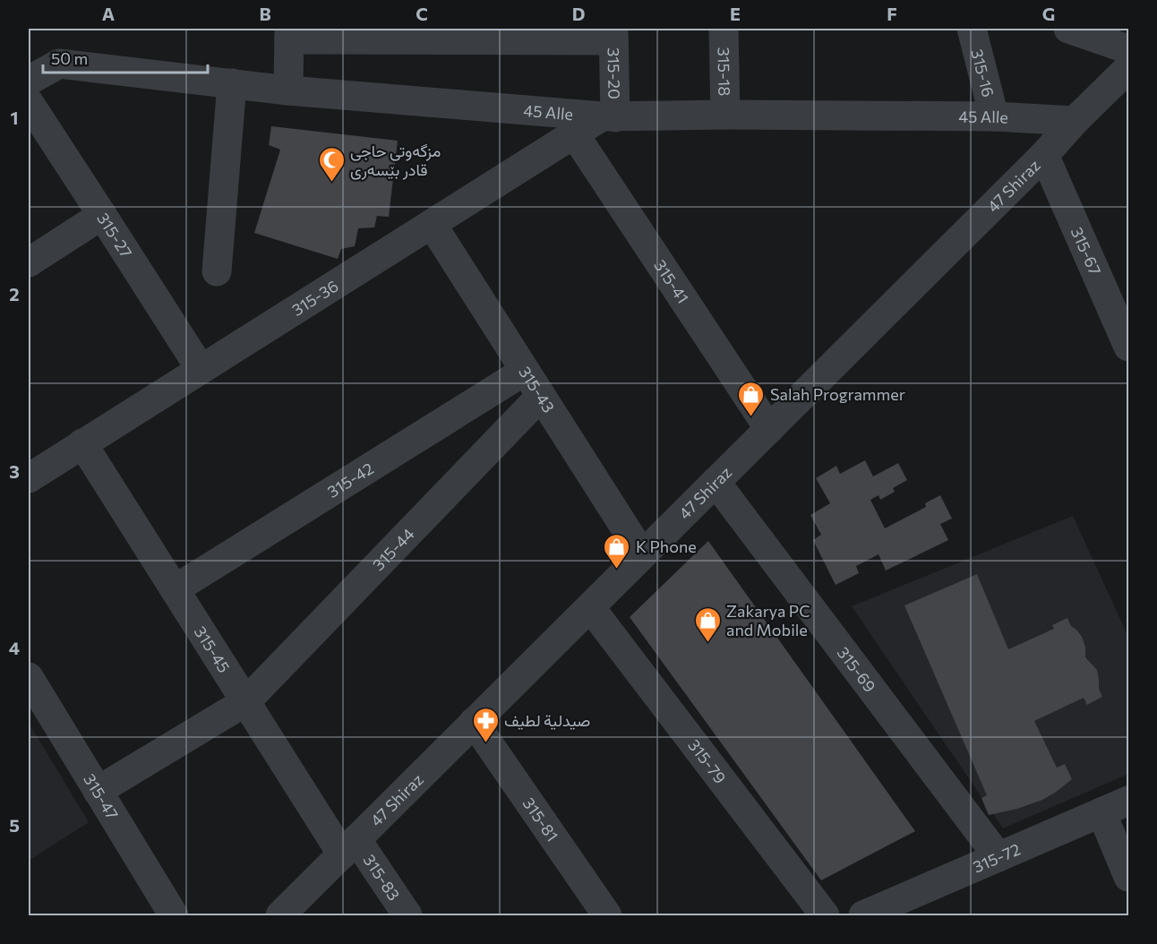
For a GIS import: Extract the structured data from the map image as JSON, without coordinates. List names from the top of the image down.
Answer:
{
  "streets": {
    "street": [
      "315-18",
      "315-20",
      "315-16",
      "45 Alle",
      "47 Shiraz",
      "315-27",
      "315-67",
      "315-41",
      "315-36",
      "315-43",
      "315-42",
      "315-44",
      "315-45",
      "315-69",
      "315-79",
      "315-47",
      "315-81",
      "315-72",
      "315-83"
    ]
  },
  "crossings": [
    ["315-18", "45 Alle"],
    ["315-20", "45 Alle"],
    ["315-20", "315-36"],
    ["315-16", "45 Alle"],
    ["45 Alle", "47 Shiraz"],
    ["45 Alle", "315-36"],
    ["47 Shiraz", "315-67"],
    ["47 Shiraz", "315-41"],
    ["47 Shiraz", "315-43"],
    ["47 Shiraz", "315-45"],
    ["47 Shiraz", "315-69"],
    ["47 Shiraz", "315-79"],
    ["47 Shiraz", "315-81"],
    ["47 Shiraz", "315-83"],
    ["315-27", "315-36"],
    ["315-41", "315-36"],
    ["315-36", "315-43"],
    ["315-36", "315-45"],
    ["315-43", "315-42"],
    ["315-43", "315-44"],
    ["315-42", "315-45"],
    ["315-44", "315-45"],
    ["315-44", "315-47"],
    ["315-45", "315-83"],
    ["315-69", "315-72"]
  ],
  "places": {
    "mosque": ["مزگەوتی حاجی قادر بێسەری"],
    "shop": ["Salah Programmer", "K Phone", "Zakarya PC and Mobile"],
    "pharmacy": ["صیدلیة لطیف"]
  },
  "scale_bar": "50 m",
  "grid": {
    "columns": [
      "A",
      "B",
      "C",
      "D",
      "E",
      "F",
      "G"
    ],
    "rows": [
      "1",
      "2",
      "3",
      "4",
      "5"
    ]
  }
}
